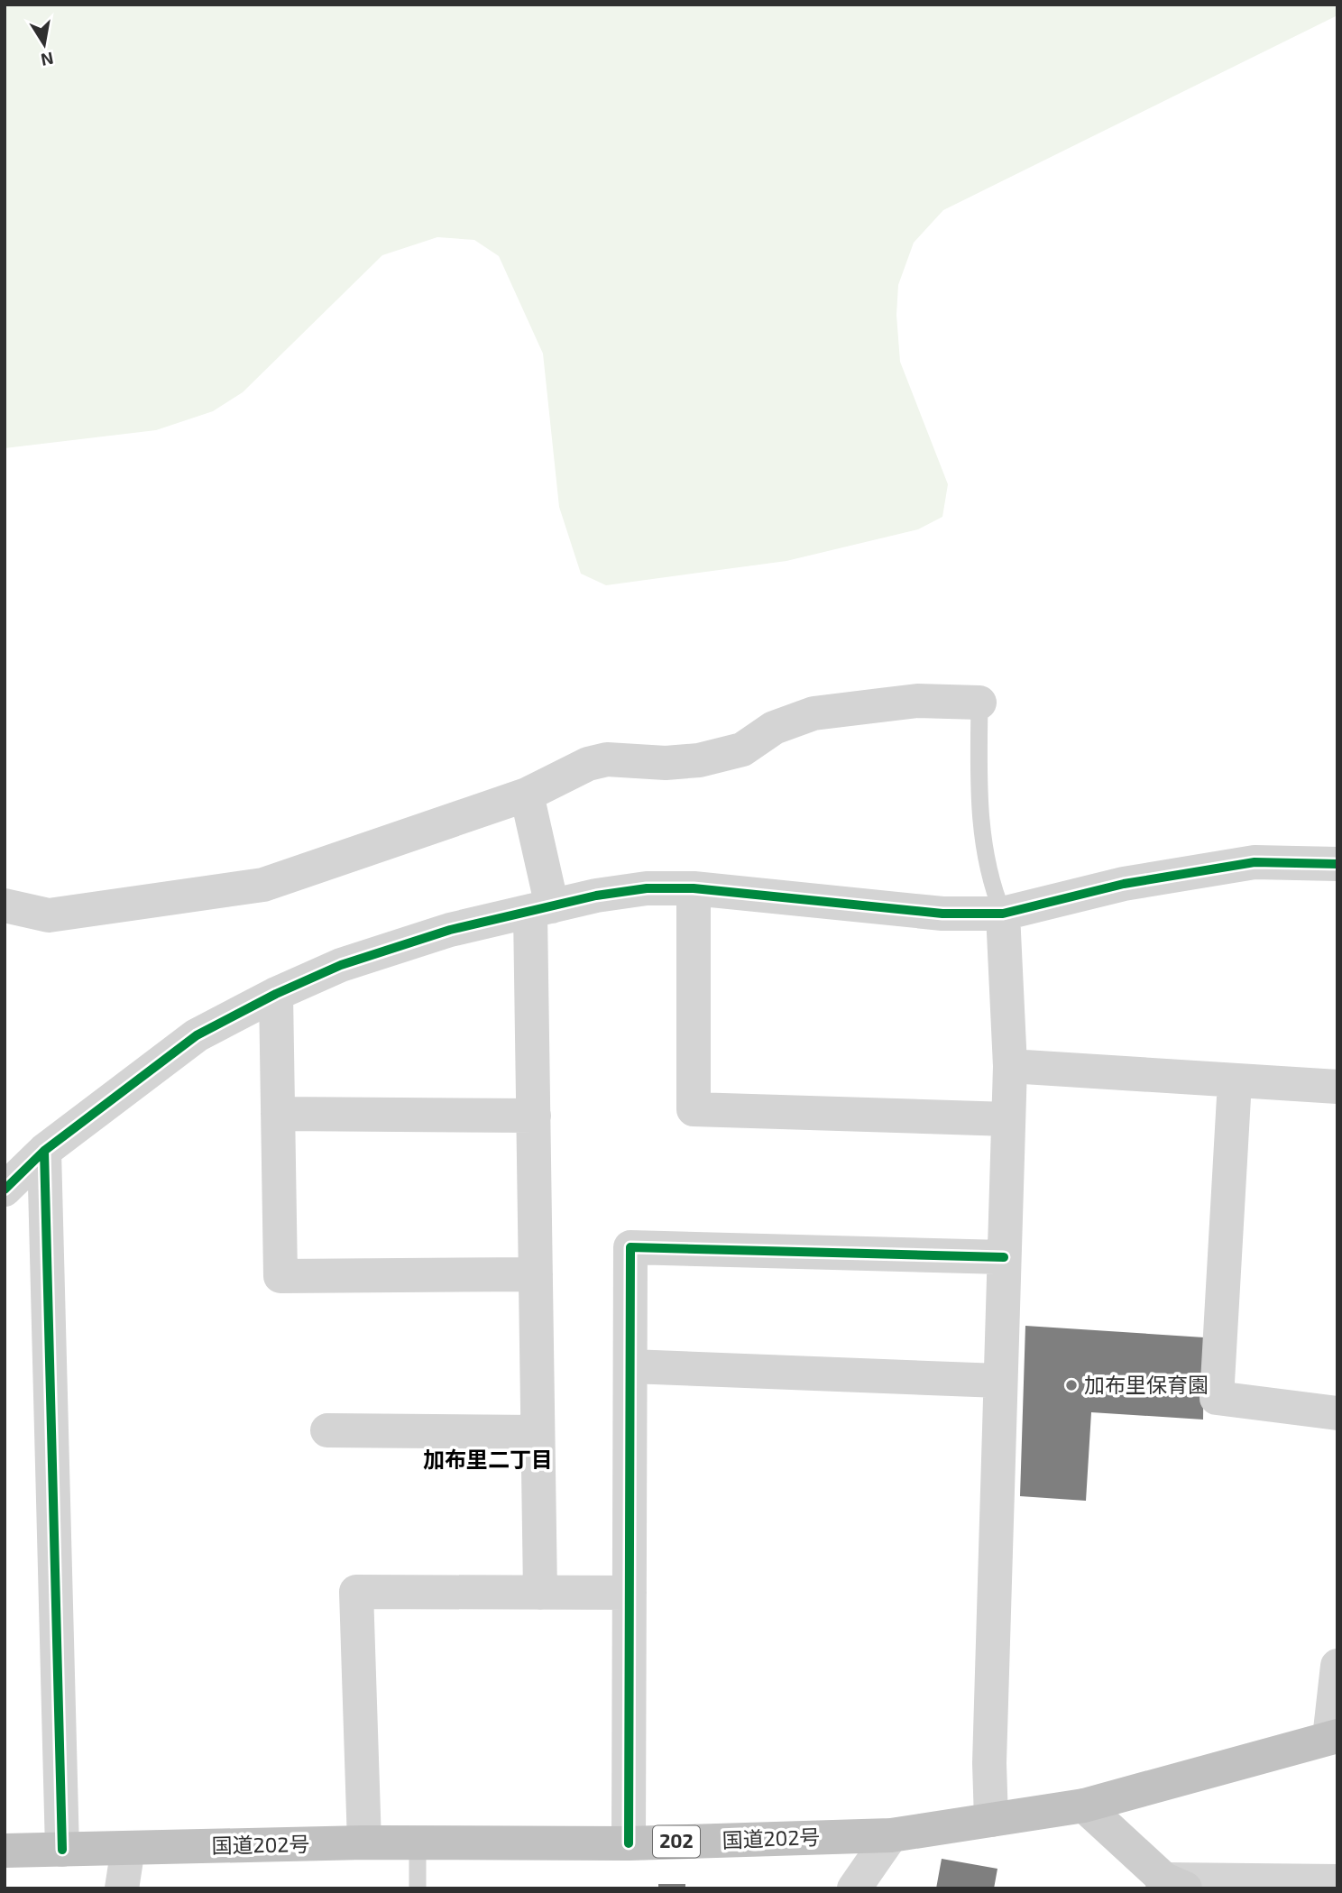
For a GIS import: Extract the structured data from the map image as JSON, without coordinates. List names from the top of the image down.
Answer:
{
  "streets": {
    "highway": ["国道202号", "202"]
  },
  "districts": ["加布里二丁目"],
  "places": ["加布里保育園"],
  "north": "bottom"
}
